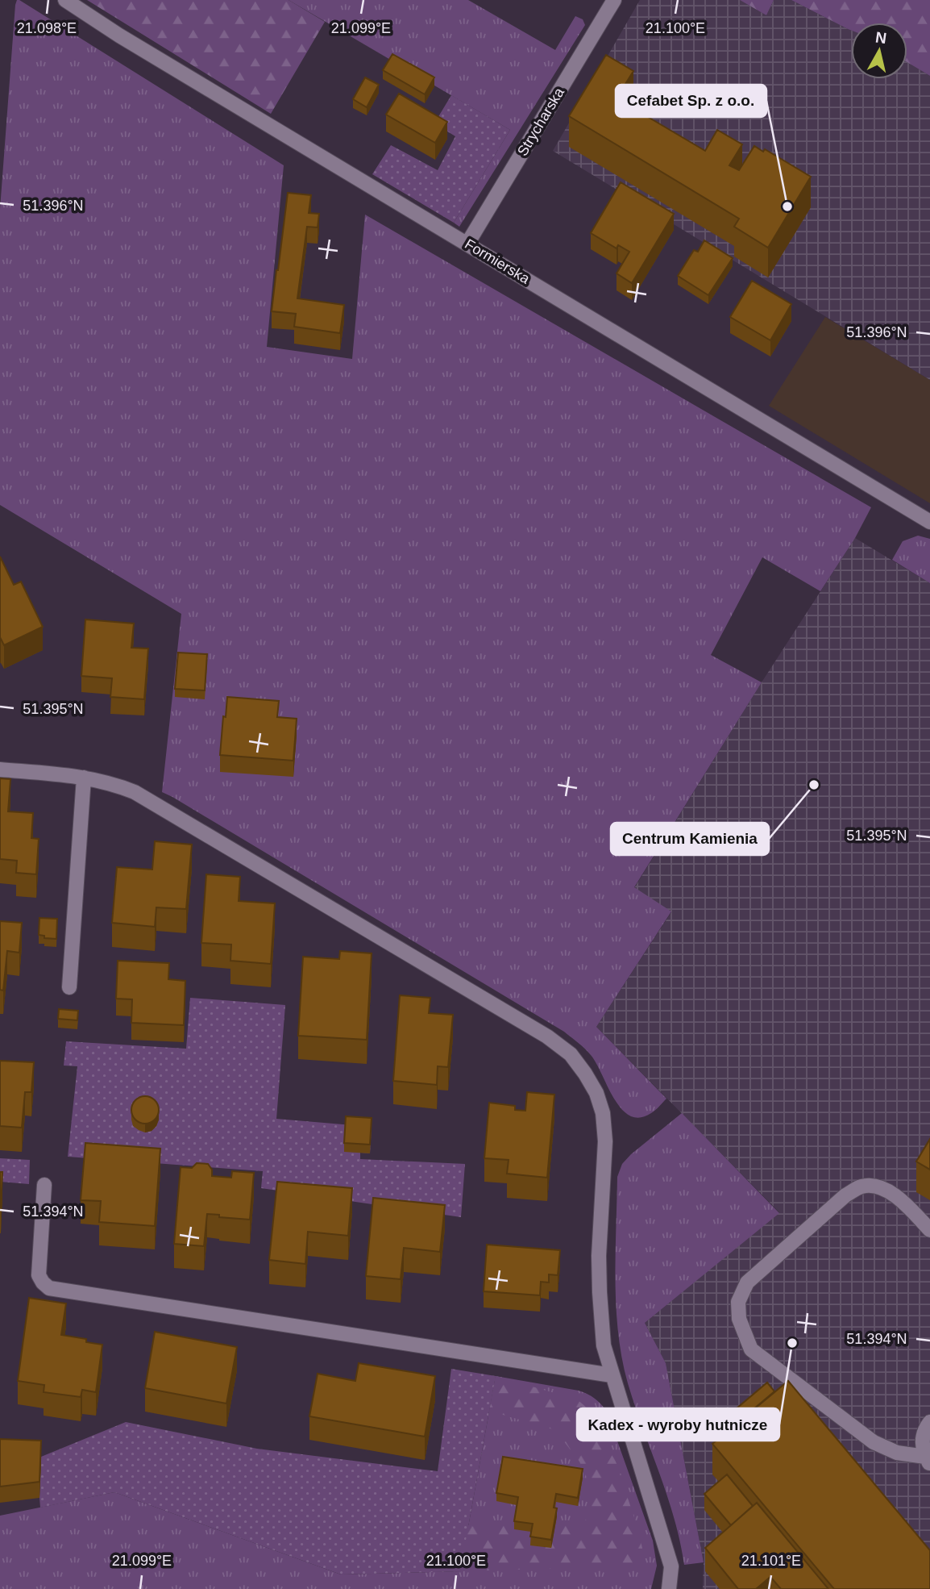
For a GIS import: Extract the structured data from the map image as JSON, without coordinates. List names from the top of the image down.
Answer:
{
  "streets": {
    "street": ["Strycharska", "Formierska"]
  },
  "crossings": [
    ["Strycharska", "Formierska"]
  ],
  "places": ["Cefabet Sp. z o.o.", "Centrum Kamienia", "Kadex - wyroby hutnicze"],
  "north": "top",
  "coordinates": [
    "21.098°E",
    "21.099°E",
    "21.100°E",
    "51.396°N",
    "51.395°N",
    "51.394°N",
    "21.101°E"
  ]
}
